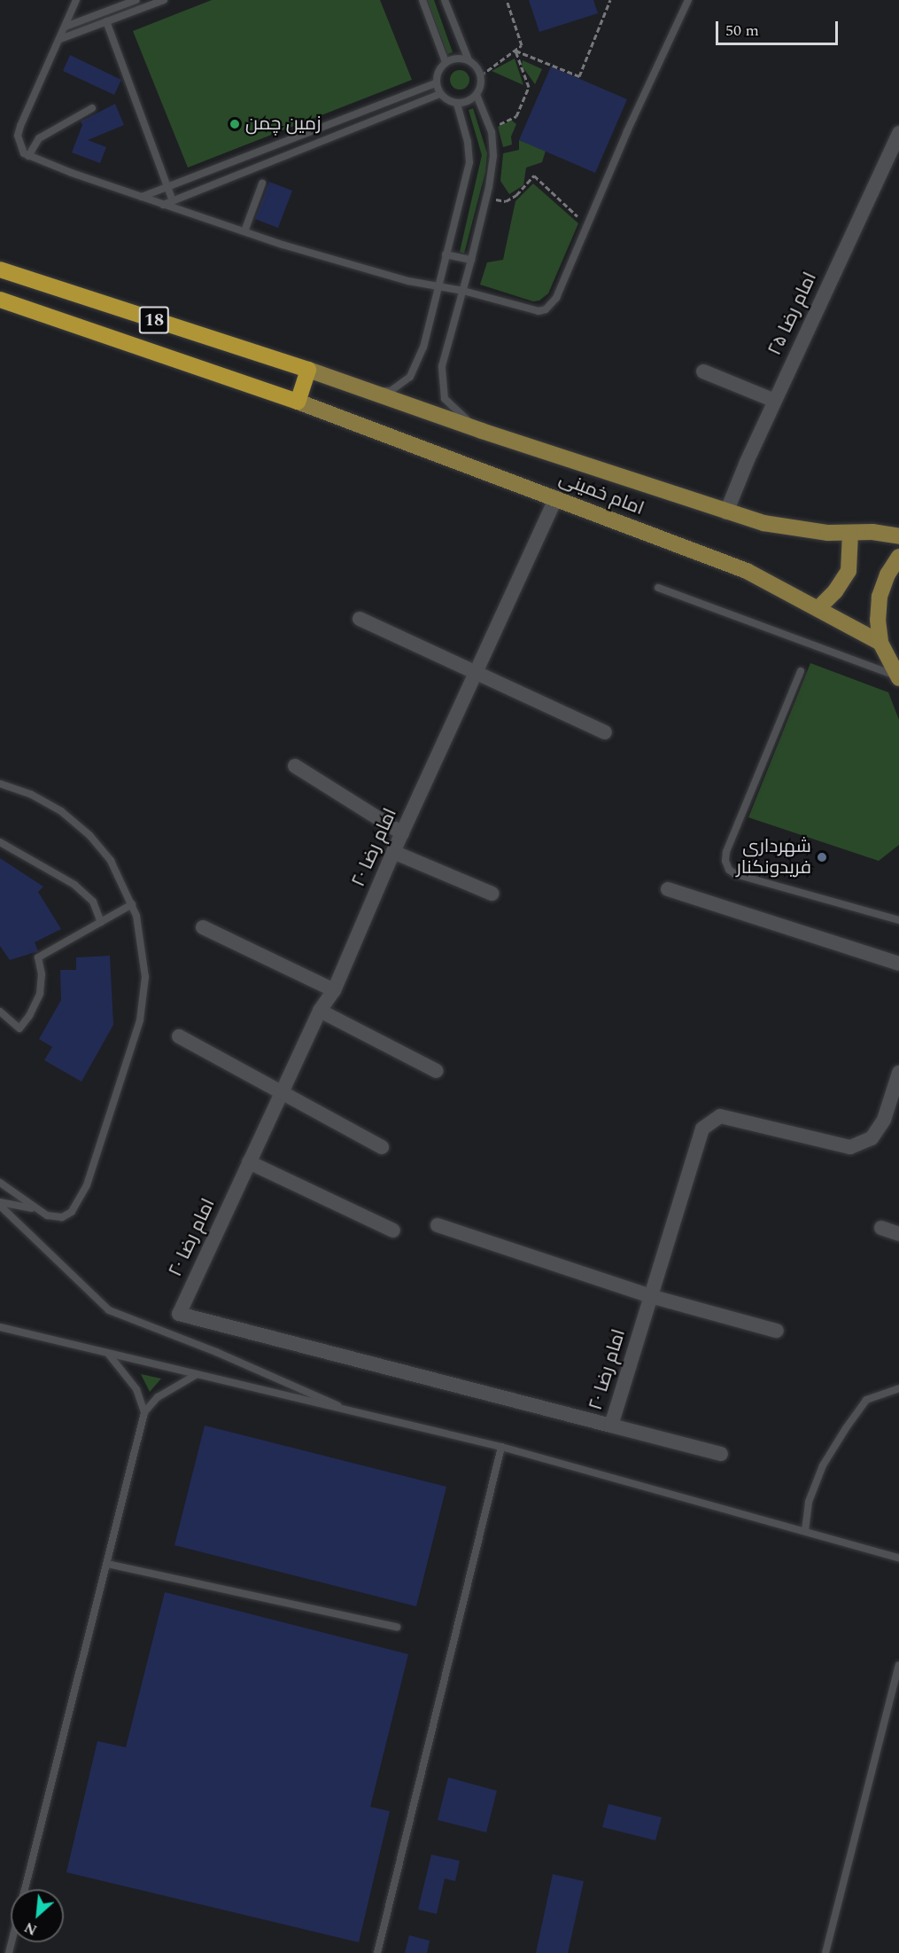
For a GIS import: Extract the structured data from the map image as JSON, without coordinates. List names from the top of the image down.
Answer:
{
  "streets": {
    "highway": ["18"],
    "main road": ["امام خمینی"],
    "street": ["امام رضا ۲۵", "امام رضا ۲۰"]
  },
  "crossings": [
    ["امام رضا ۲۵", "امام خمینی"],
    ["18", "امام خمینی"],
    ["امام خمینی", "امام رضا ۲۰"]
  ],
  "places": ["زمین چمن", "شهرداری فریدونکنار"],
  "scale_bar": "50 m",
  "north": "bottom left"
}
